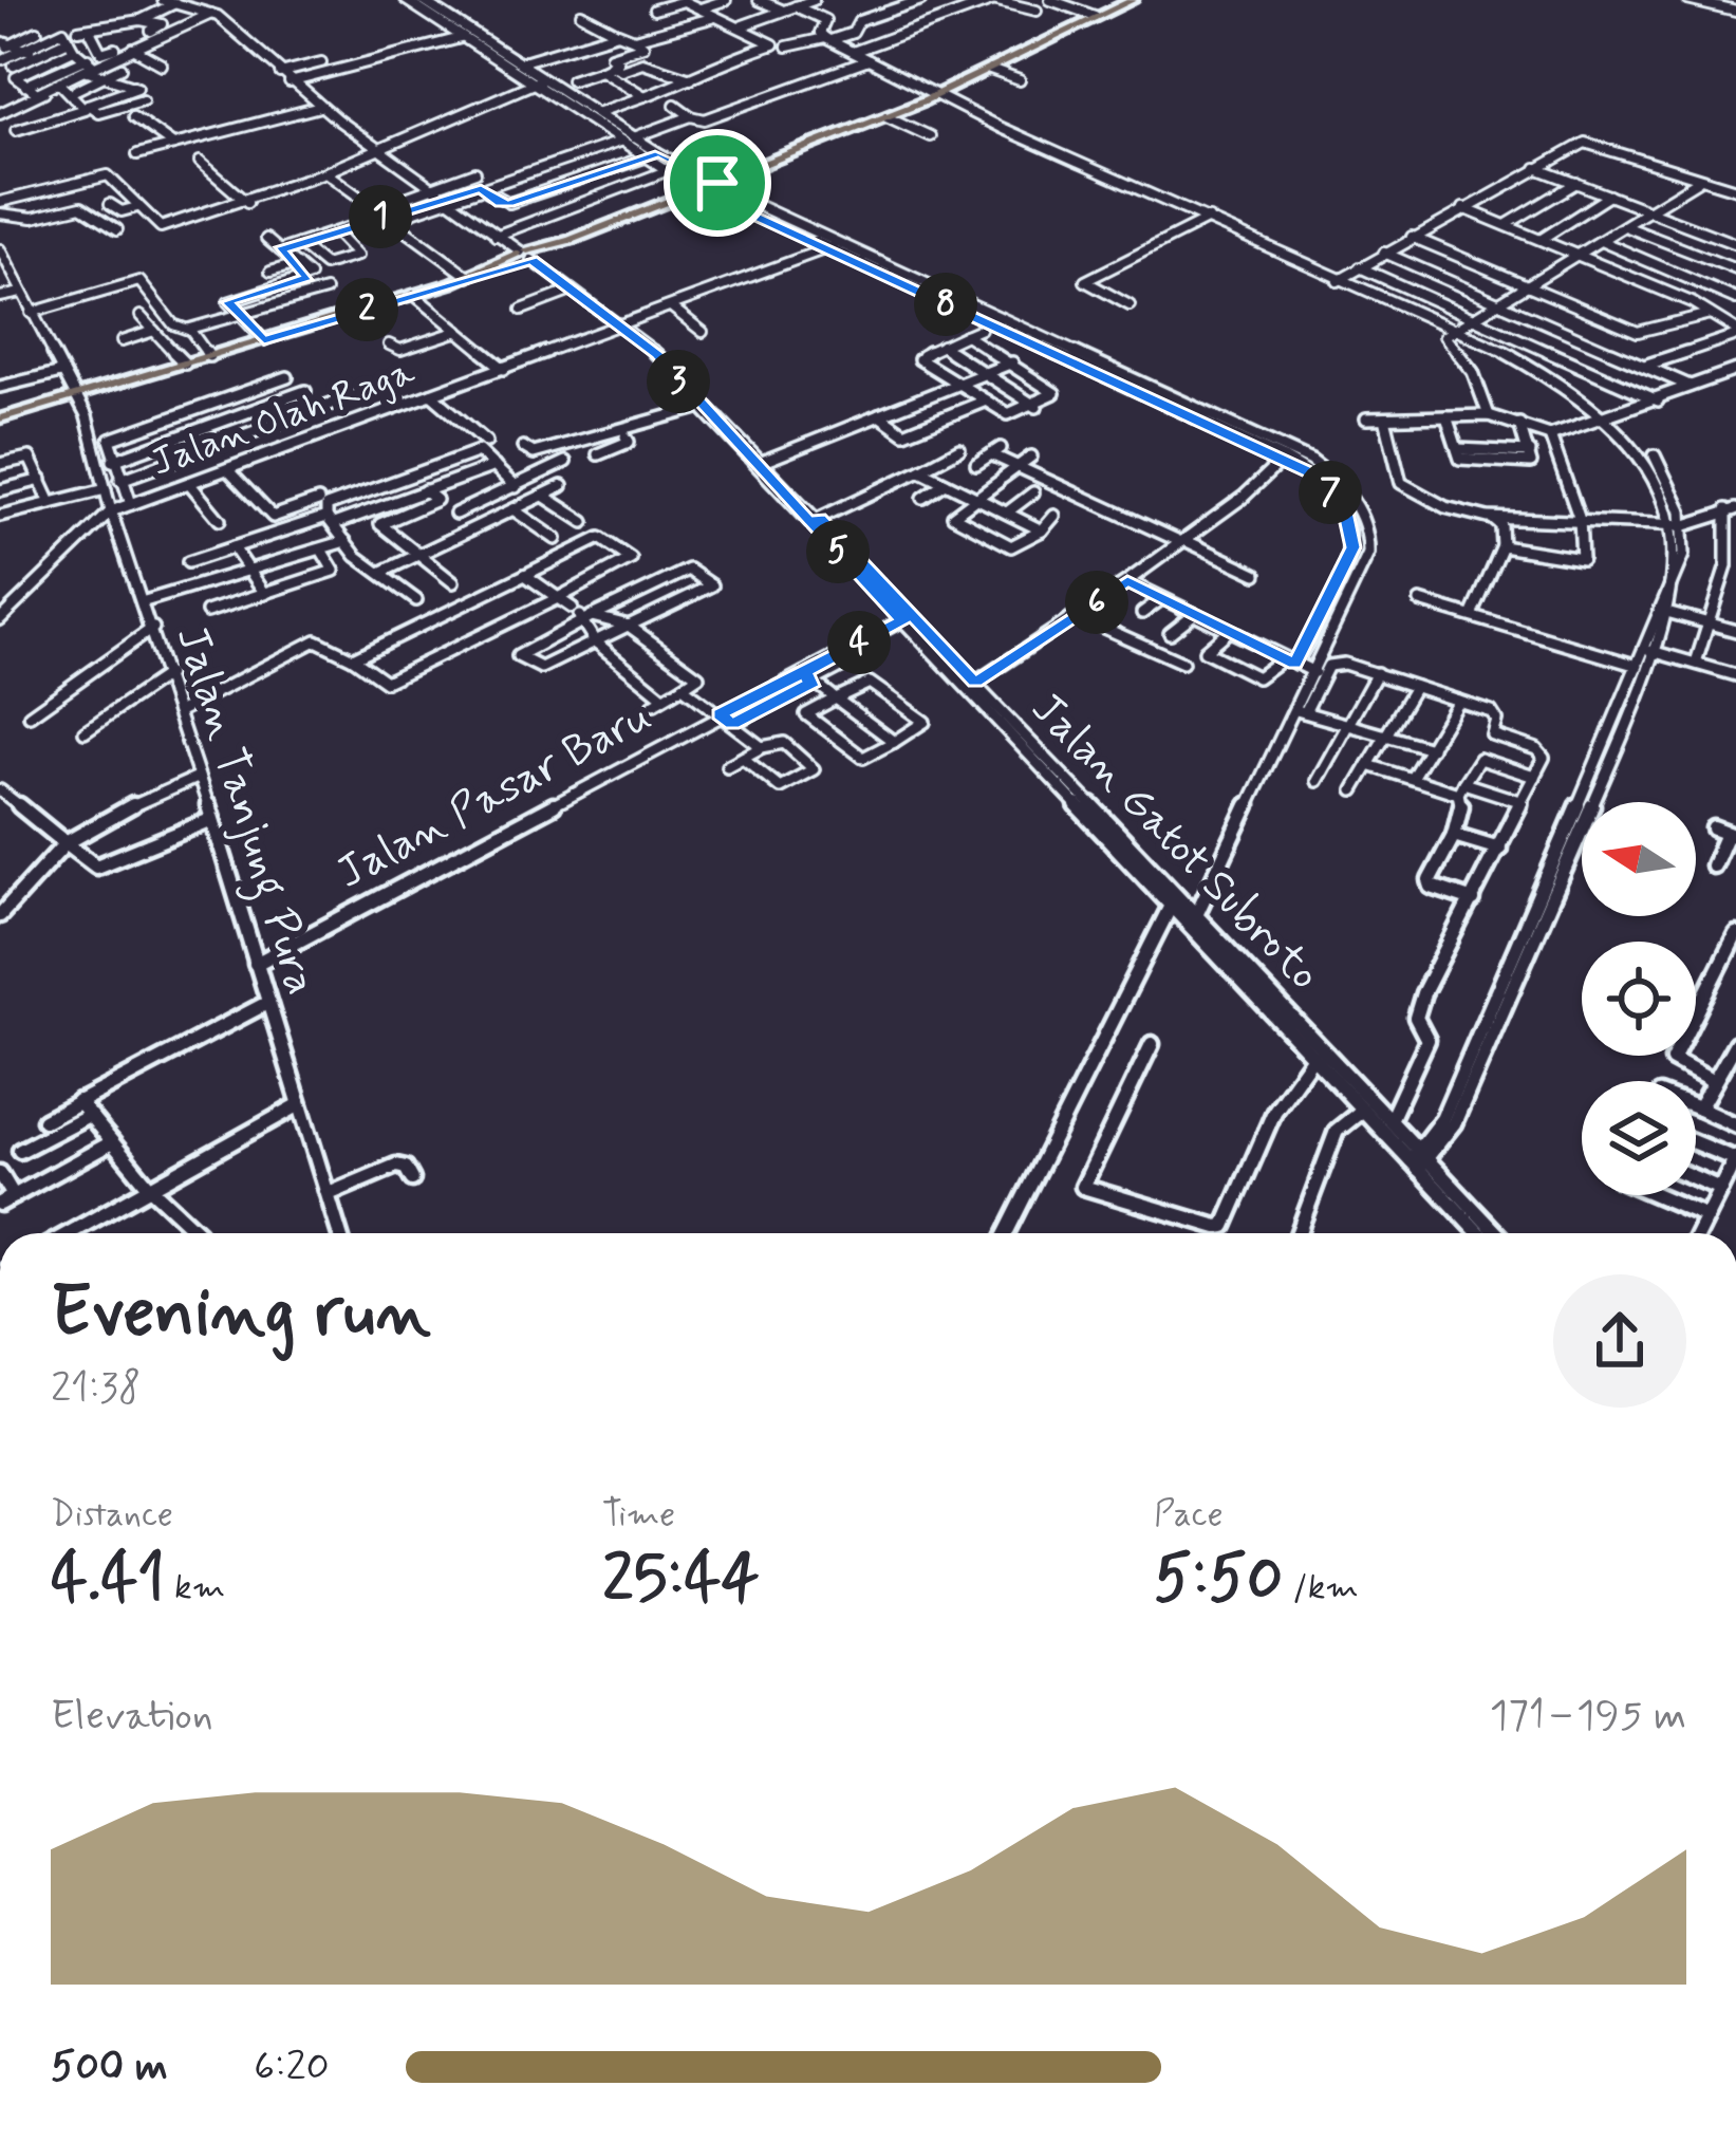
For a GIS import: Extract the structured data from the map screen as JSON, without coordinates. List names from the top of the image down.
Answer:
{
  "streets": {
    "street": [
      "Jalan Olah Raga",
      "Jalan Pasar Baru",
      "Jalan Tanjung Pura",
      "Jalan Gatot Subroto"
    ]
  },
  "crossings": [
    ["Jalan Olah Raga", "Jalan Tanjung Pura"],
    ["Jalan Olah Raga", "Jalan Gatot Subroto"],
    ["Jalan Pasar Baru", "Jalan Tanjung Pura"],
    ["Jalan Pasar Baru", "Jalan Gatot Subroto"]
  ],
  "north": "left",
  "page": {
    "pins": [
      "1",
      "8",
      "2",
      "3",
      "7",
      "5",
      "6",
      "4"
    ],
    "heading": ["Evening run", "21:38"],
    "stats": [
      ["Distance", "4.41 km"],
      ["Time", "25:44"],
      ["Pace", "5:50 /km"]
    ],
    "chart": ["Elevation", "171–195 m"],
    "list": [
      {
        "name": "500 m",
        "note": "6:20"
      }
    ]
  }
}
